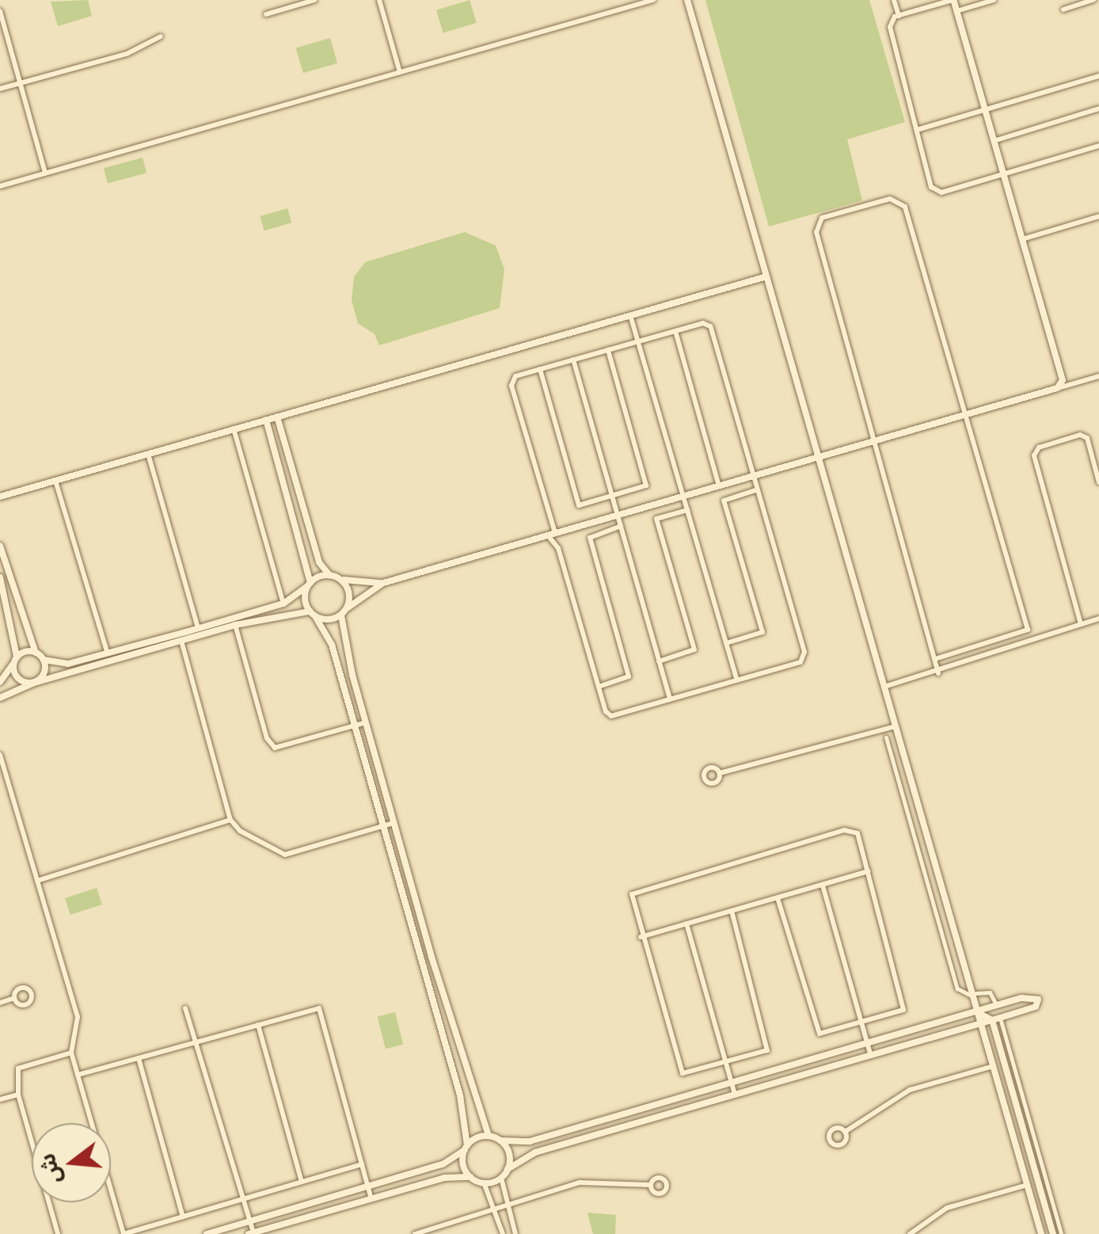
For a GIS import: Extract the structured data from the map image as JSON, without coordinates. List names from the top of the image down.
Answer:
{
  "north": "left"
}
